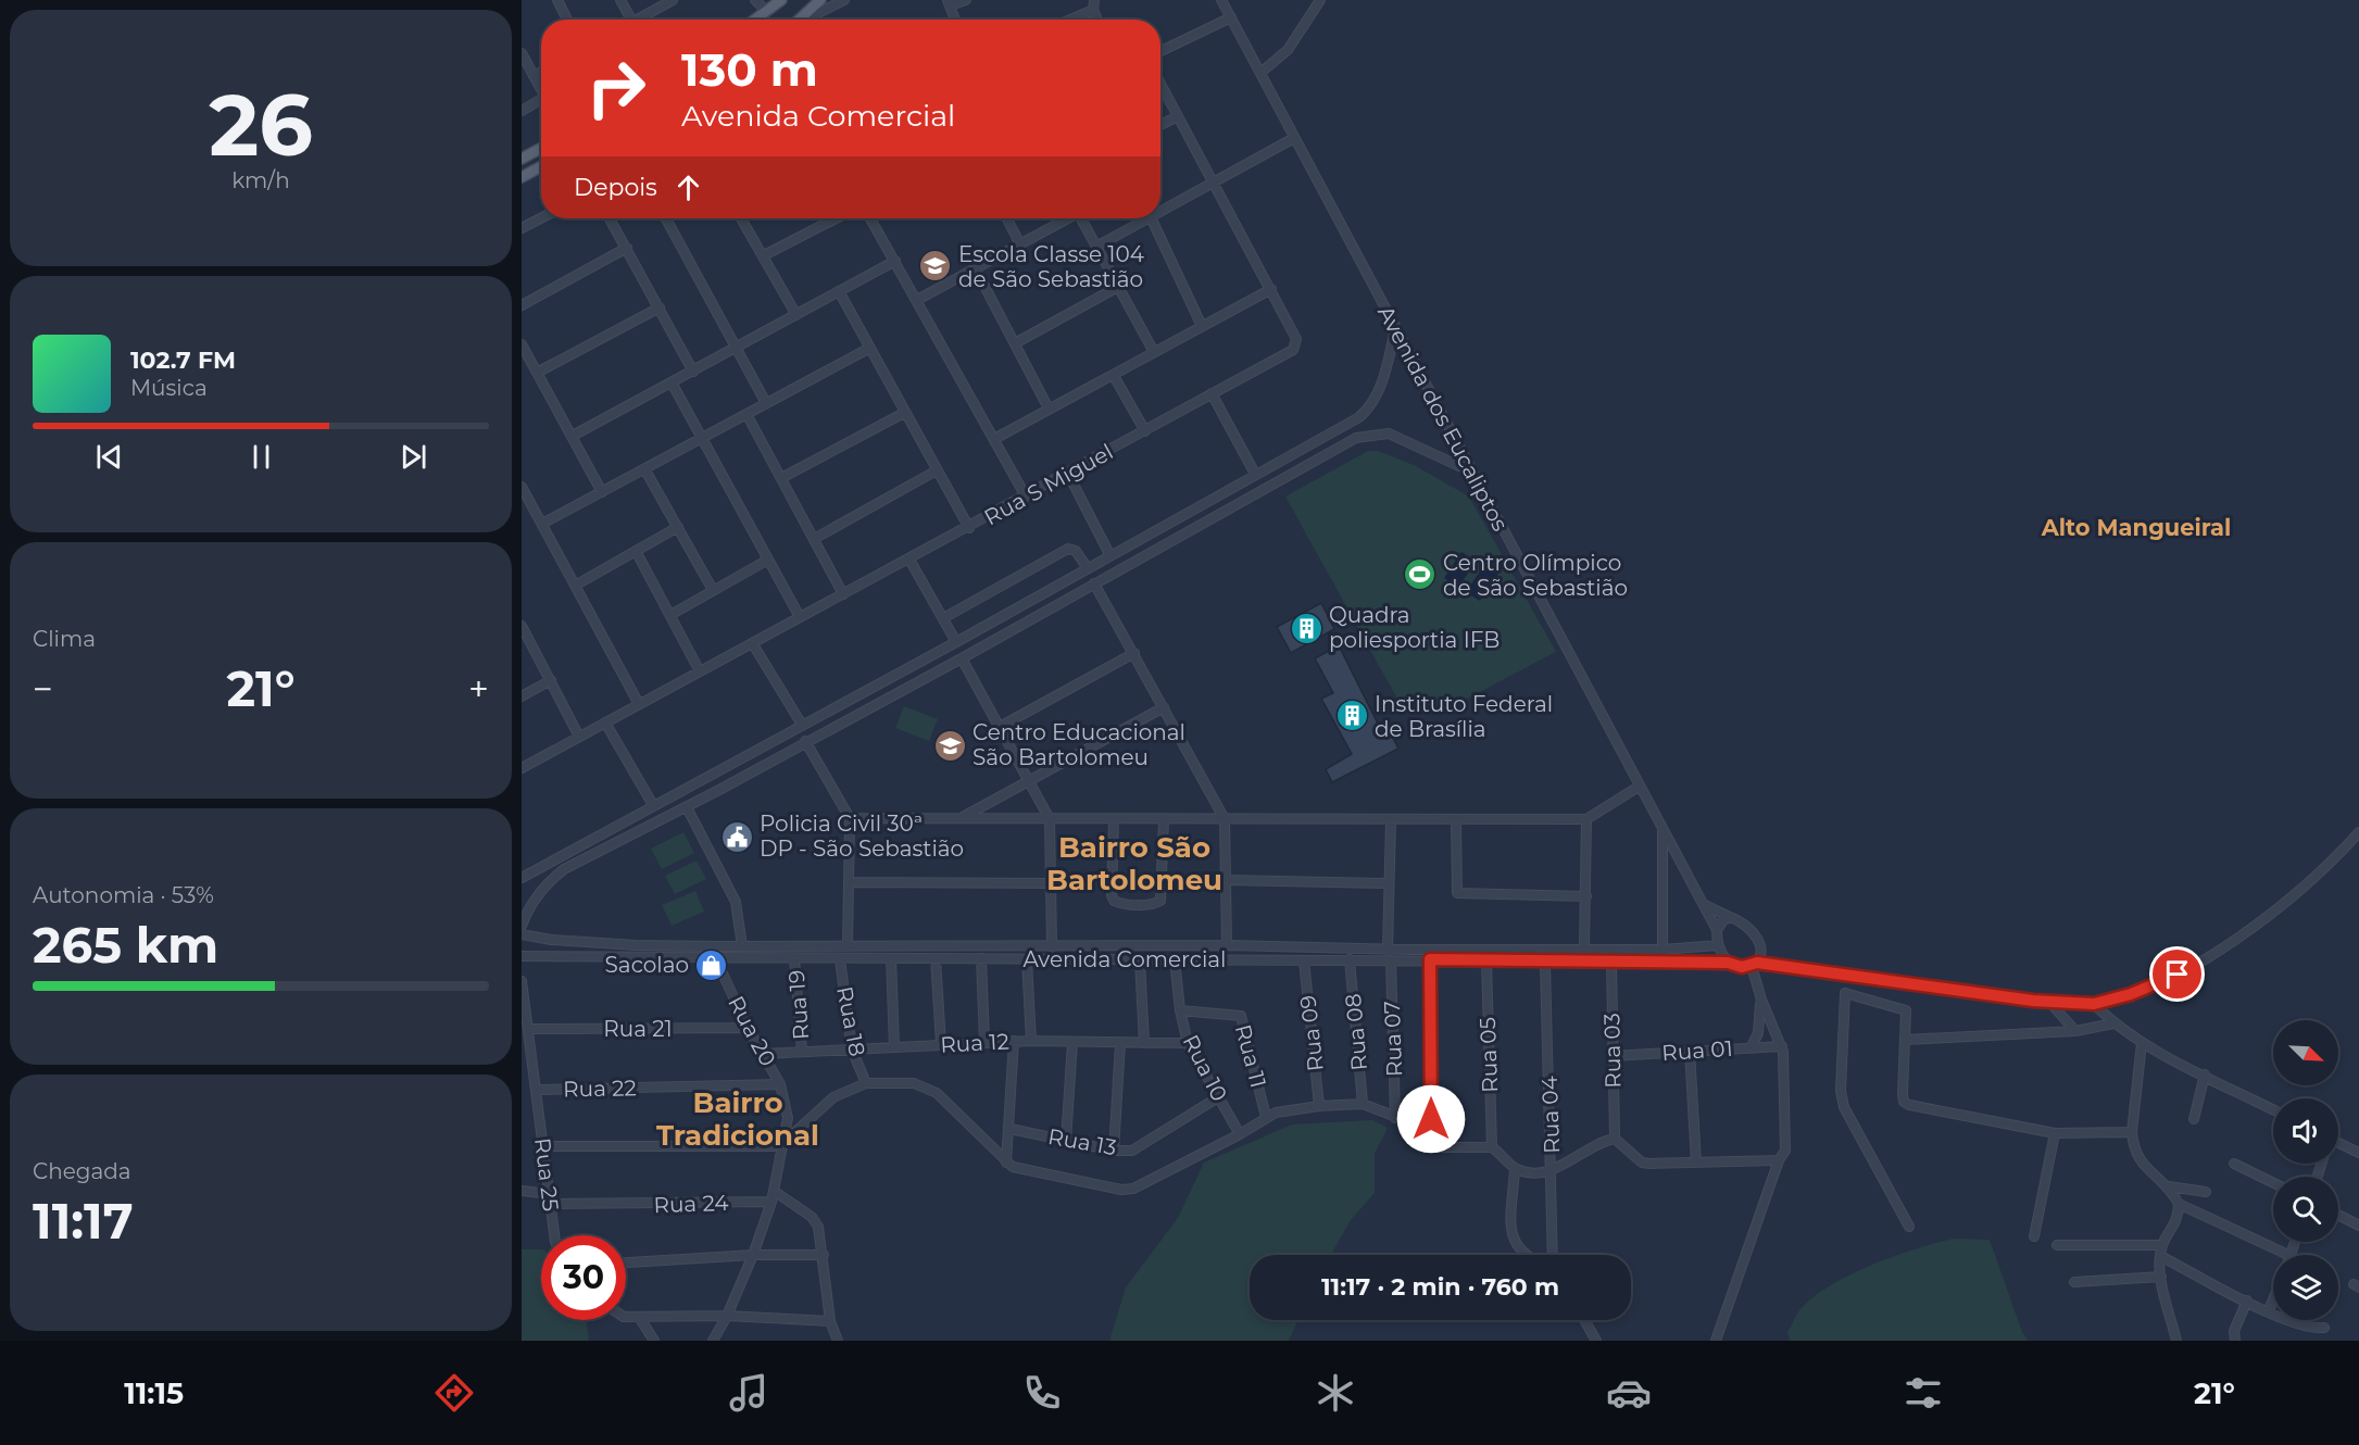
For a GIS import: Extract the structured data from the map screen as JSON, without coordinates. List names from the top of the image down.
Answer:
{
  "streets": {
    "street": [
      "Avenida dos Eucaliptos",
      "Rua S Miguel",
      "Avenida Comercial",
      "Rua 19",
      "Rua 18",
      "Rua 21",
      "Rua 20",
      "Rua 08",
      "Rua 09",
      "Rua 07",
      "Rua 12",
      "Rua 03",
      "Rua 01",
      "Rua 05",
      "Rua 11",
      "Rua 10",
      "Rua 22",
      "Rua 04",
      "Rua 13",
      "Rua 25",
      "Rua 24"
    ]
  },
  "crossings": [
    ["Avenida dos Eucaliptos", "Avenida Comercial"],
    ["Avenida Comercial", "Rua 19"],
    ["Avenida Comercial", "Rua 18"],
    ["Avenida Comercial", "Rua 20"],
    ["Avenida Comercial", "Rua 08"],
    ["Avenida Comercial", "Rua 09"],
    ["Avenida Comercial", "Rua 07"],
    ["Avenida Comercial", "Rua 03"],
    ["Avenida Comercial", "Rua 05"],
    ["Avenida Comercial", "Rua 10"],
    ["Avenida Comercial", "Rua 04"],
    ["Rua 19", "Rua 12"],
    ["Rua 18", "Rua 12"],
    ["Rua 21", "Rua 20"],
    ["Rua 21", "Rua 25"],
    ["Rua 20", "Rua 12"],
    ["Rua 20", "Rua 22"],
    ["Rua 12", "Rua 10"],
    ["Rua 03", "Rua 01"],
    ["Rua 11", "Rua 10"],
    ["Rua 10", "Rua 13"],
    ["Rua 22", "Rua 25"],
    ["Rua 25", "Rua 24"]
  ],
  "districts": ["Alto Mangueiral", "Bairro São Bartolomeu", "Bairro Tradicional"],
  "places": {
    "school or university": ["Escola Classe 104 de São Sebastião", "Centro Educacional São Bartolomeu"],
    "sports": ["Centro Olímpico de São Sebastião"],
    "building": ["Quadra poliesportia IFB", "Instituto Federal de Brasília"],
    "public building": ["Policia Civil 30ª DP - São Sebastião"],
    "shop": ["Sacolao"]
  },
  "north": "bottom right",
  "page": {
    "tile": [
      ["26", "km/h"],
      "Clima",
      ["Autonomia · 53%", "265 km"],
      ["Chegada", "11:17"]
    ],
    "turn": ["130 m", "Avenida Comercial"],
    "then": "Depois",
    "song": ["102.7 FM", "Música"],
    "heat": ["−", "21°", "+"],
    "limit": "30",
    "trip": "11:17 · 2 min · 760 m",
    "tabs": ["11:15", "21°"]
  }
}
